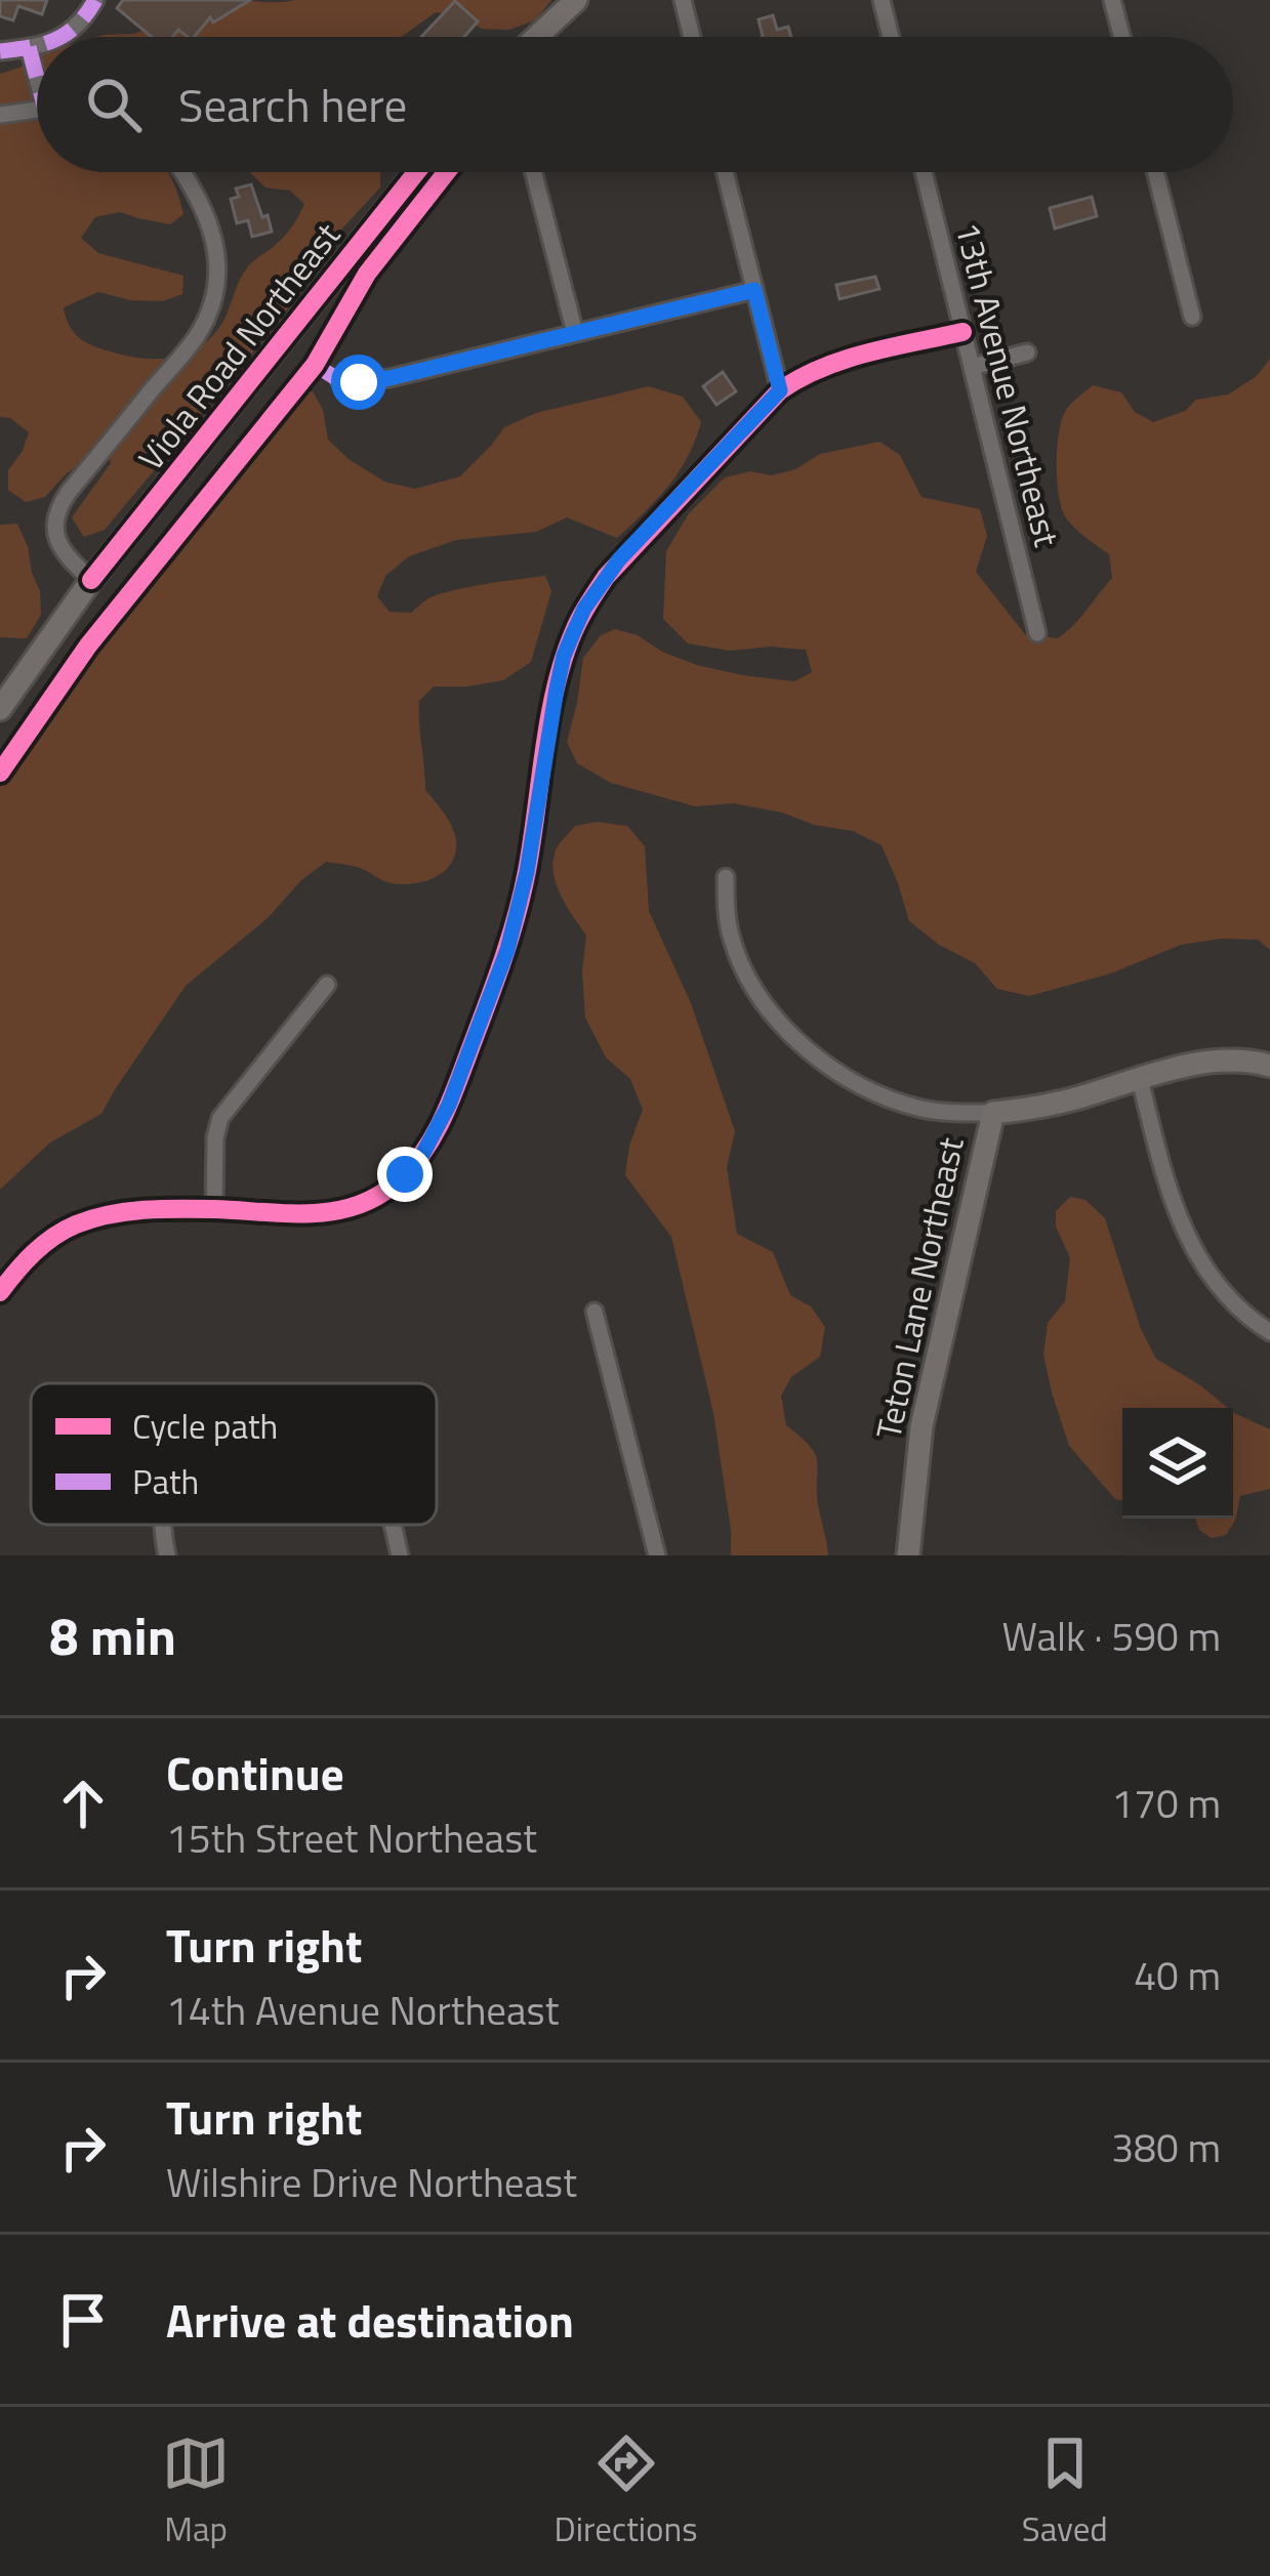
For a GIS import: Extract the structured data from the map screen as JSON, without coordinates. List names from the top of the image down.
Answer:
{
  "streets": {
    "main road": ["Viola Road Northeast", "Teton Lane Northeast"],
    "street": ["13th Avenue Northeast"]
  },
  "legend": ["Cycle path", "Path"],
  "page": {
    "search": "Search here",
    "heading": ["8 min", "Walk · 590 m"],
    "list": [
      ["Continue", "15th Street Northeast", "170 m"],
      ["Turn right", "14th Avenue Northeast", "40 m"],
      ["Turn right", "Wilshire Drive Northeast", "380 m"],
      "Arrive at destination"
    ],
    "nav": ["Map", "Directions", "Saved"]
  }
}
